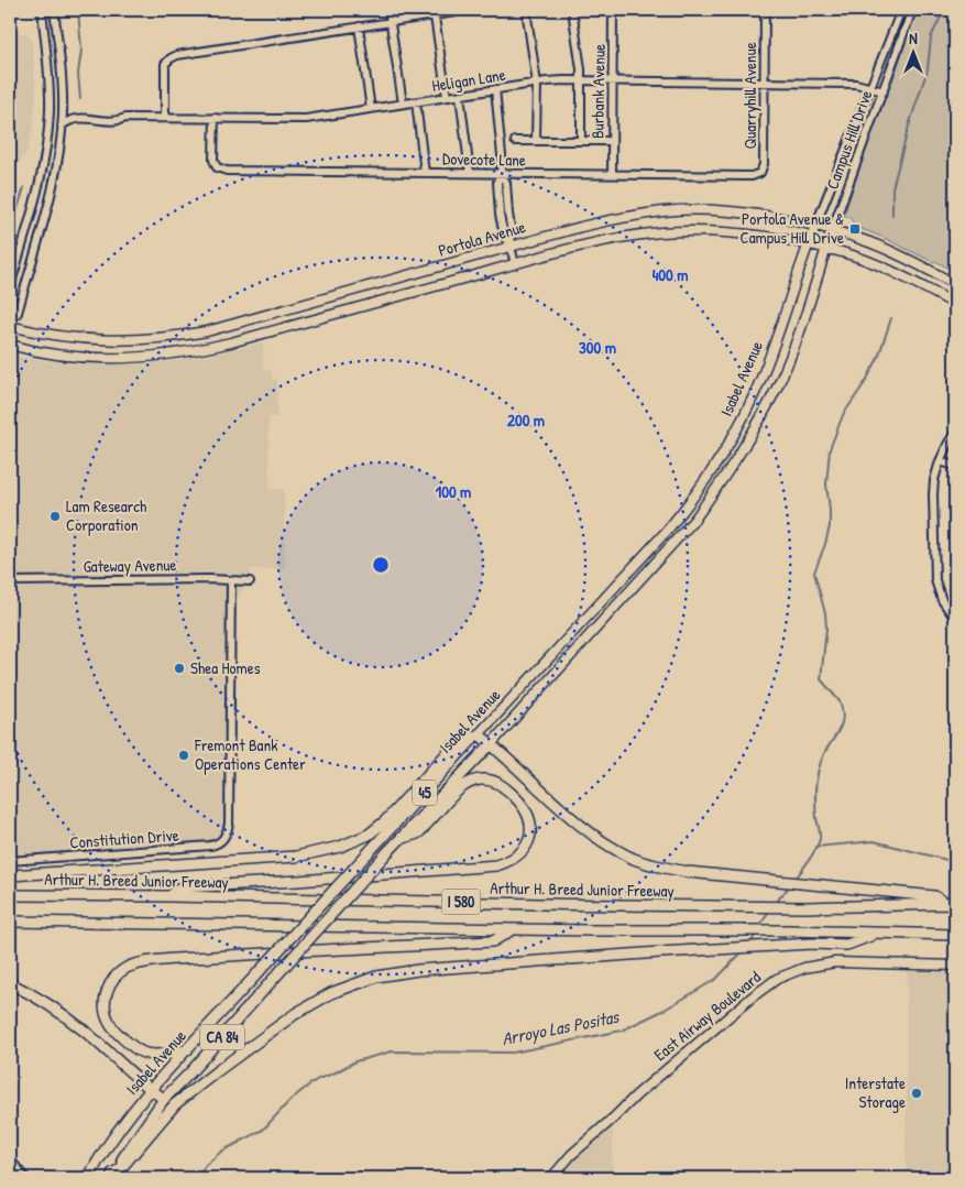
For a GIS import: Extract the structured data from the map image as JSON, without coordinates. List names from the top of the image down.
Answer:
{
  "streets": {
    "highway": [
      "Isabel Avenue",
      "45",
      "Arthur H. Breed Junior Freeway",
      "I 580",
      "CA 84"
    ],
    "main road": ["Campus Hill Drive", "Portola Avenue", "East Airway Boulevard"],
    "street": [
      "Heligan Lane",
      "Burbank Avenue",
      "Quarryhill Avenue",
      "Dovecote Lane",
      "Gateway Avenue",
      "Constitution Drive"
    ]
  },
  "crossings": [
    ["Heligan Lane", "Burbank Avenue"],
    ["Heligan Lane", "Quarryhill Avenue"],
    ["Heligan Lane", "Campus Hill Drive"],
    ["Heligan Lane", "Dovecote Lane"],
    ["Burbank Avenue", "Dovecote Lane"],
    ["Quarryhill Avenue", "Dovecote Lane"],
    ["Campus Hill Drive", "Portola Avenue"],
    ["Campus Hill Drive", "Isabel Avenue"],
    ["Portola Avenue", "Isabel Avenue"],
    ["Gateway Avenue", "Constitution Drive"]
  ],
  "water": ["Arroyo Las Positas"],
  "places": {
    "transit": ["Portola Avenue & Campus Hill Drive"],
    "other": [
      "Lam Research Corporation",
      "Shea Homes",
      "Fremont Bank Operations Center",
      "Interstate Storage"
    ]
  },
  "north": "top",
  "rings": [
    "400 m",
    "300 m",
    "200 m",
    "100 m"
  ]
}
